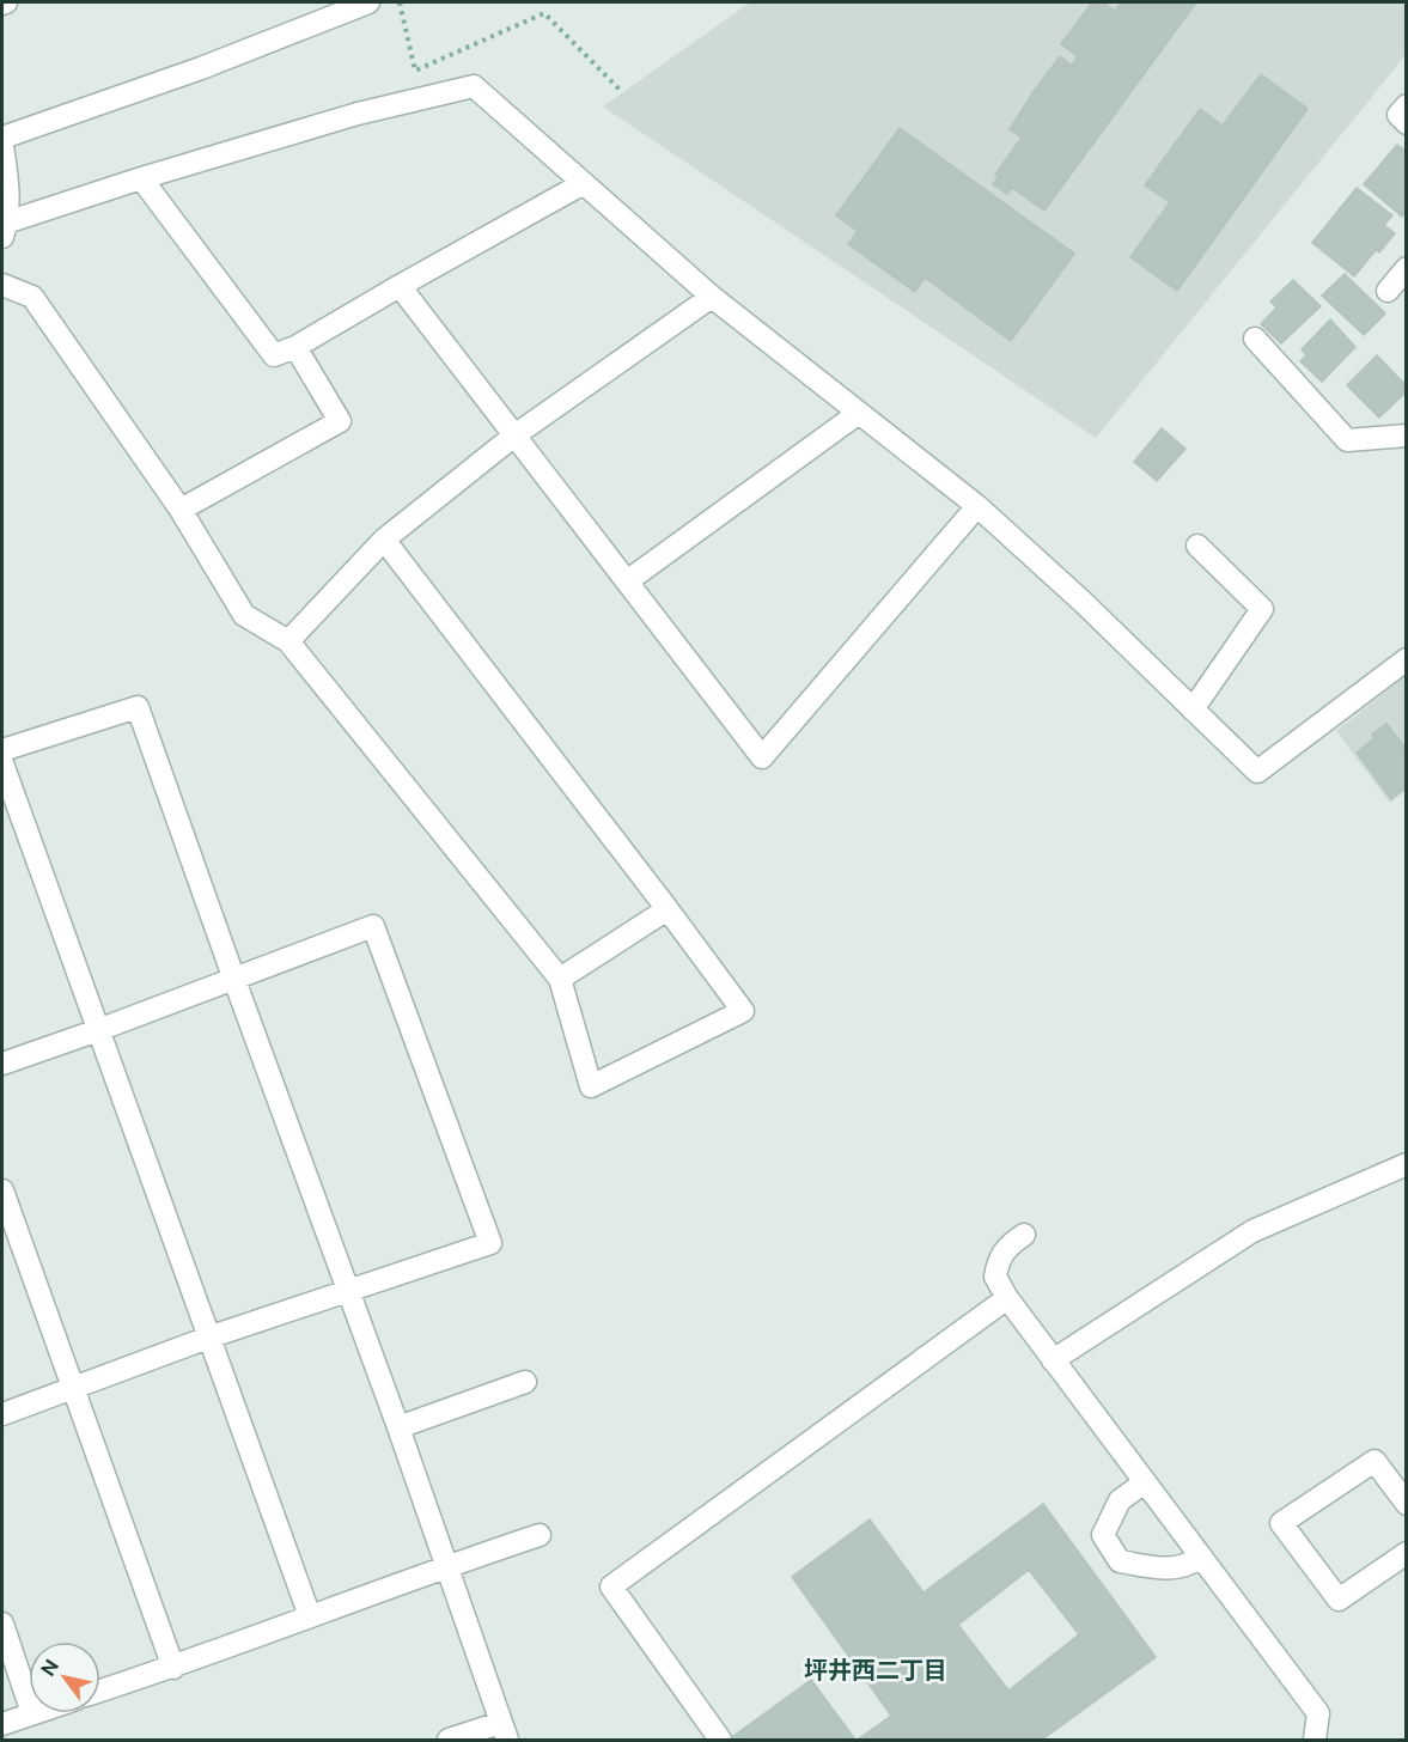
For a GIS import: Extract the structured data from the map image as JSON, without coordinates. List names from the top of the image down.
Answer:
{
  "districts": ["坪井西二丁目"],
  "north": "top left"
}
